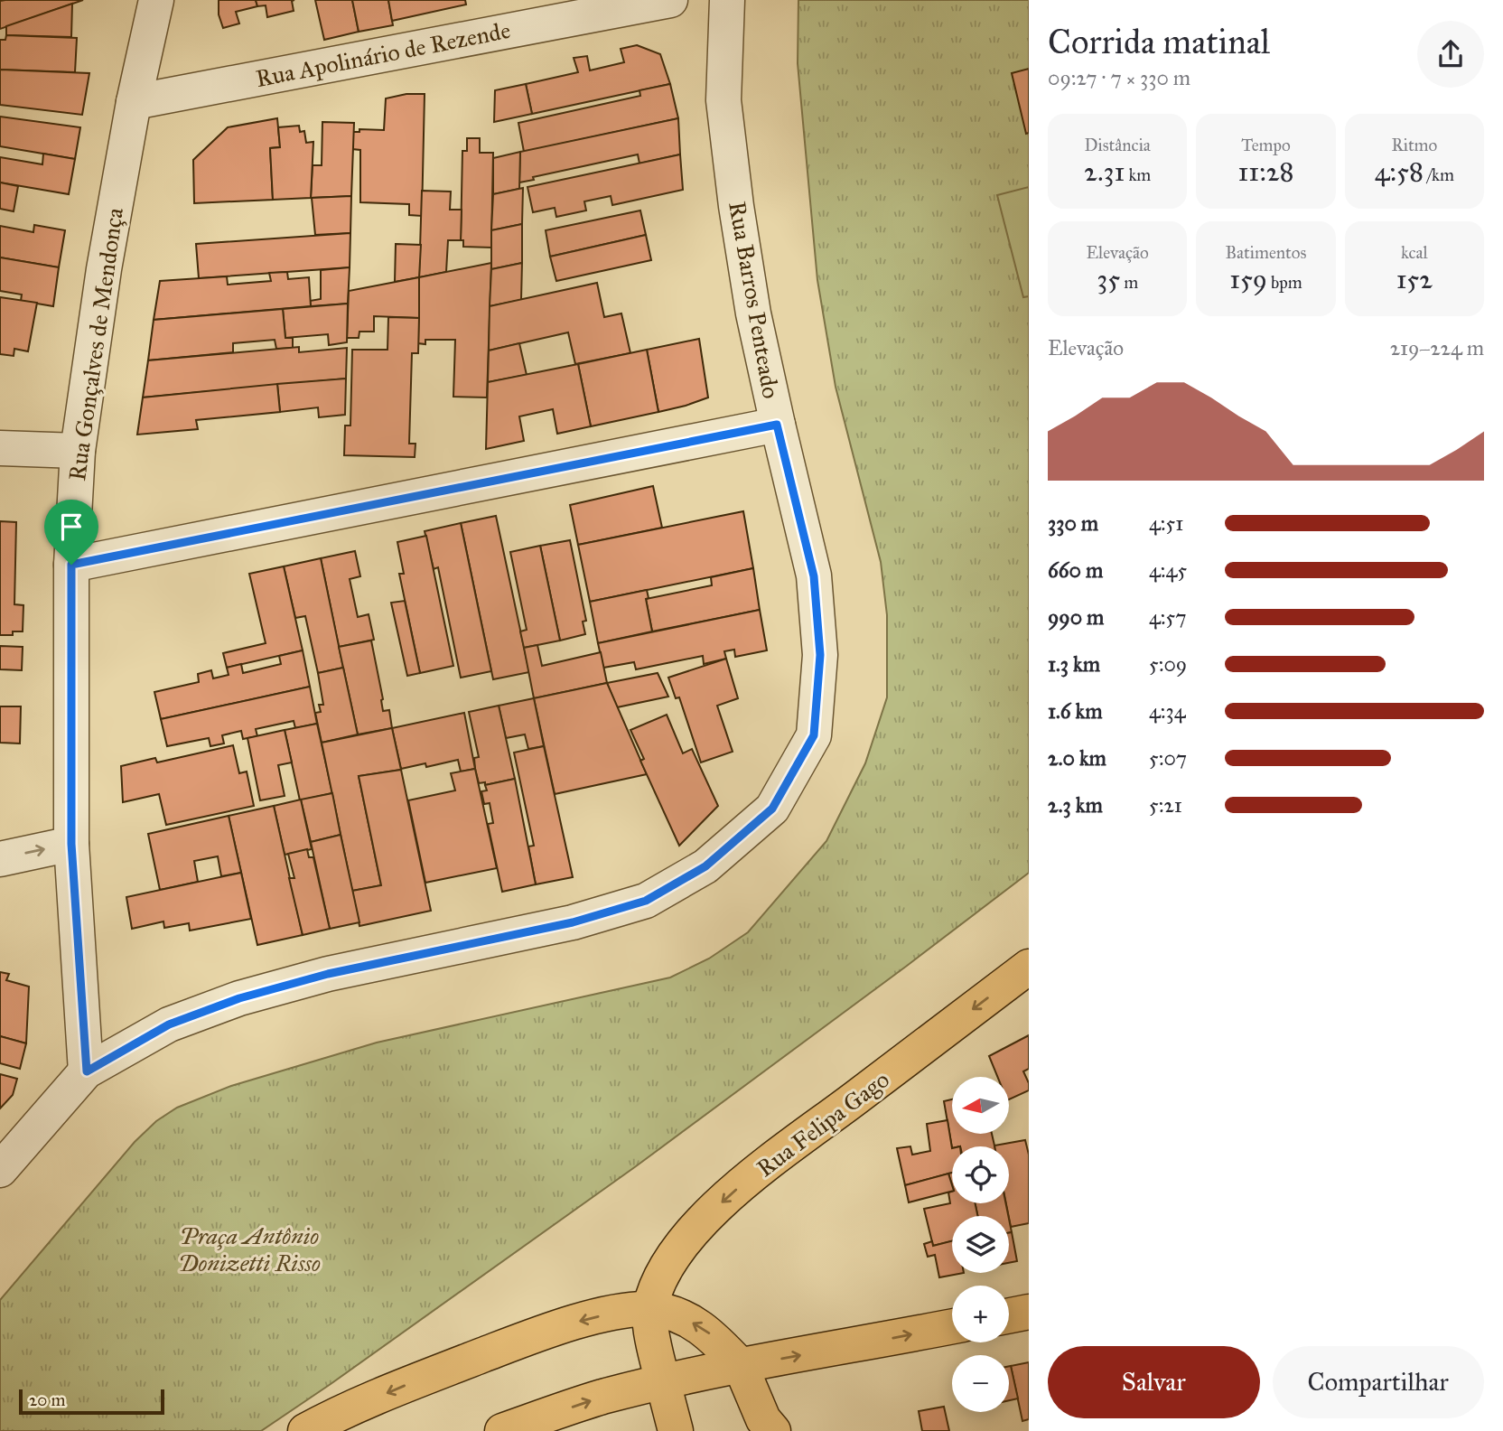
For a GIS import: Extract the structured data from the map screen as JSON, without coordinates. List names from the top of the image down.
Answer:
{
  "streets": {
    "main road": ["Rua Felipa Gago"],
    "street": ["Rua Apolinário de Rezende", "Rua Barros Penteado", "Rua Gonçalves de Mendonça"]
  },
  "crossings": [
    ["Rua Apolinário de Rezende", "Rua Gonçalves de Mendonça"],
    ["Rua Barros Penteado", "Rua Gonçalves de Mendonça"]
  ],
  "one_way": ["Rua Felipa Gago"],
  "parks": ["Praça Antônio Donizetti Risso"],
  "scale_bar": "20 m",
  "north": "left",
  "page": {
    "heading": ["Corrida matinal", "09:27 · 7 × 330 m"],
    "stats": [
      ["Distância", "2.31 km"],
      ["Tempo", "11:28"],
      ["Ritmo", "4:58 /km"],
      ["Elevação", "35 m"],
      ["Batimentos", "159 bpm"],
      ["kcal", "152"]
    ],
    "chart": ["Elevação", "219–224 m"],
    "list": [
      {
        "name": "330 m",
        "note": "4:51"
      },
      {
        "name": "660 m",
        "note": "4:45"
      },
      {
        "name": "990 m",
        "note": "4:57"
      },
      {
        "name": "1.3 km",
        "note": "5:09"
      },
      {
        "name": "1.6 km",
        "note": "4:34"
      },
      {
        "name": "2.0 km",
        "note": "5:07"
      },
      {
        "name": "2.3 km",
        "note": "5:21"
      }
    ],
    "map_buttons": ["+", "−"],
    "buttons": ["Salvar", "Compartilhar"],
    "scale": "20 m"
  }
}
